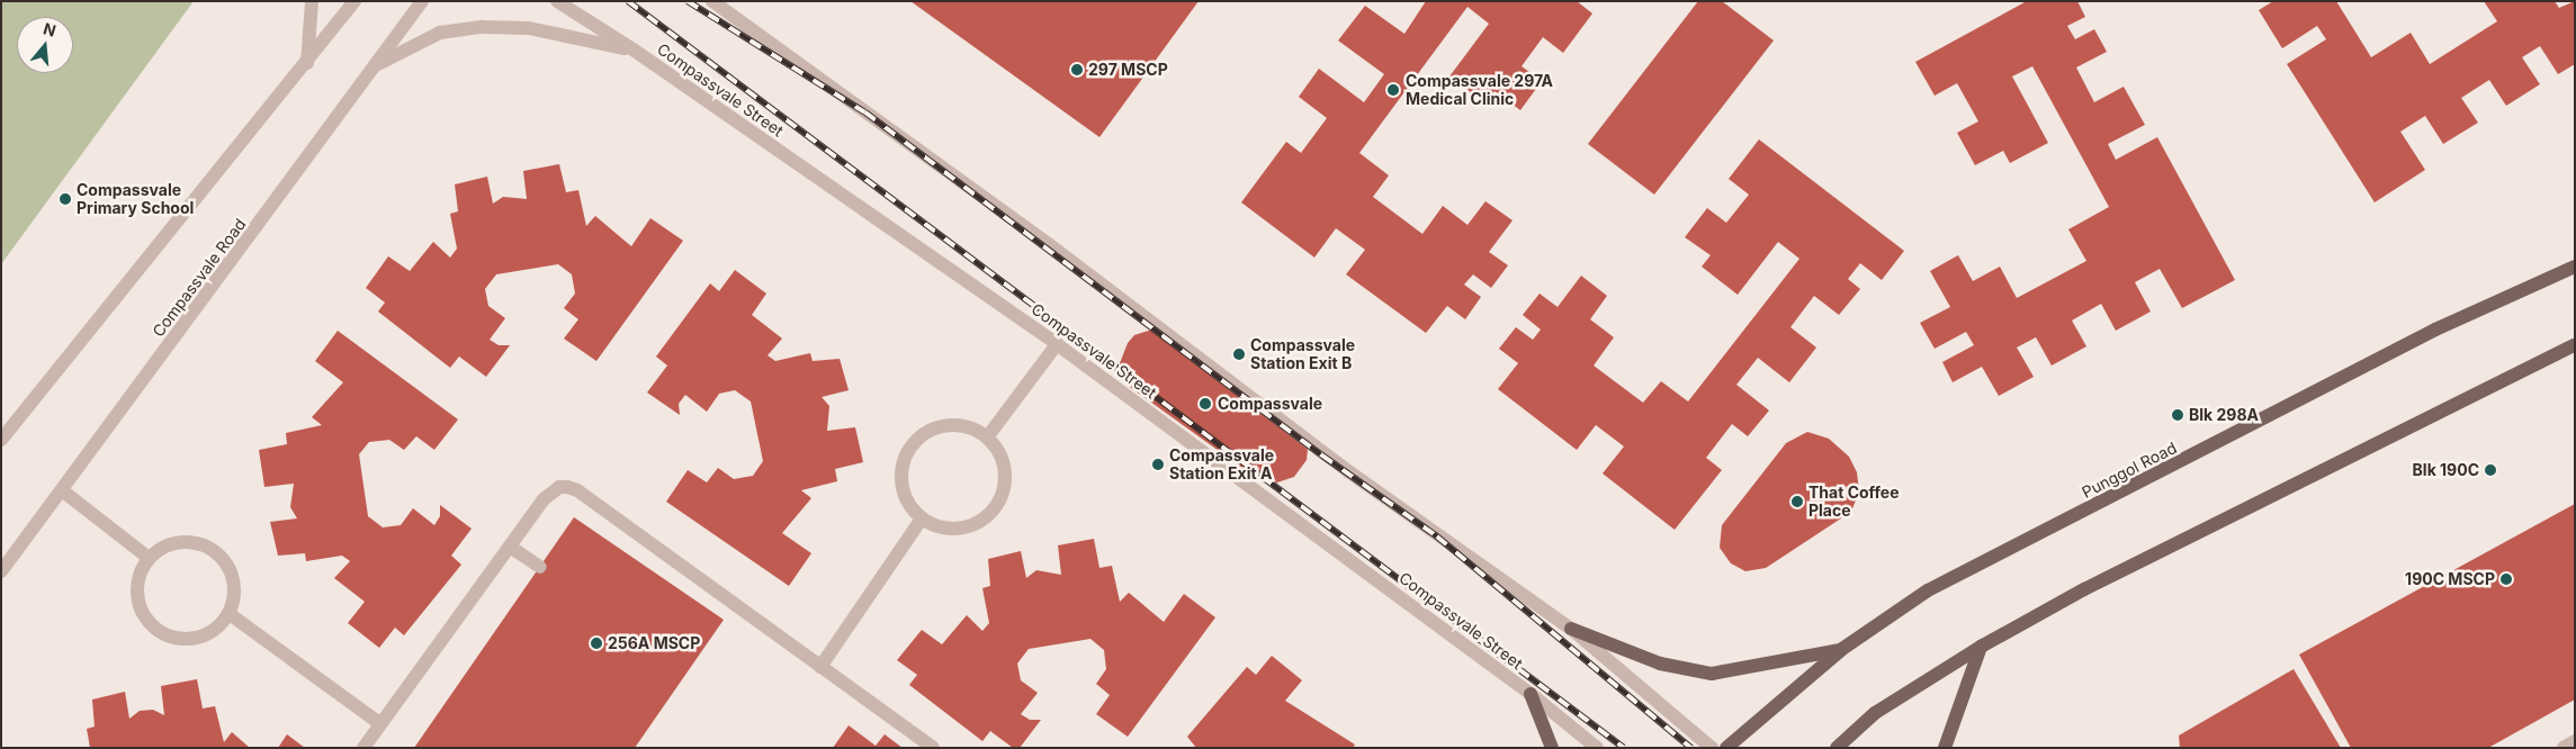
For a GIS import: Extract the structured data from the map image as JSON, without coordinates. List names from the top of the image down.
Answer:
{
  "streets": {
    "main road": ["Punggol Road"],
    "street": ["Compassvale Street", "Compassvale Road"]
  },
  "places": [
    "297 MSCP",
    "Compassvale 297A Medical Clinic",
    "Compassvale Primary School",
    "Compassvale Station Exit B",
    "Compassvale",
    "Blk 298A",
    "Compassvale Station Exit A",
    "Blk 190C",
    "That Coffee Place",
    "190C MSCP",
    "256A MSCP"
  ],
  "north": "top"
}
